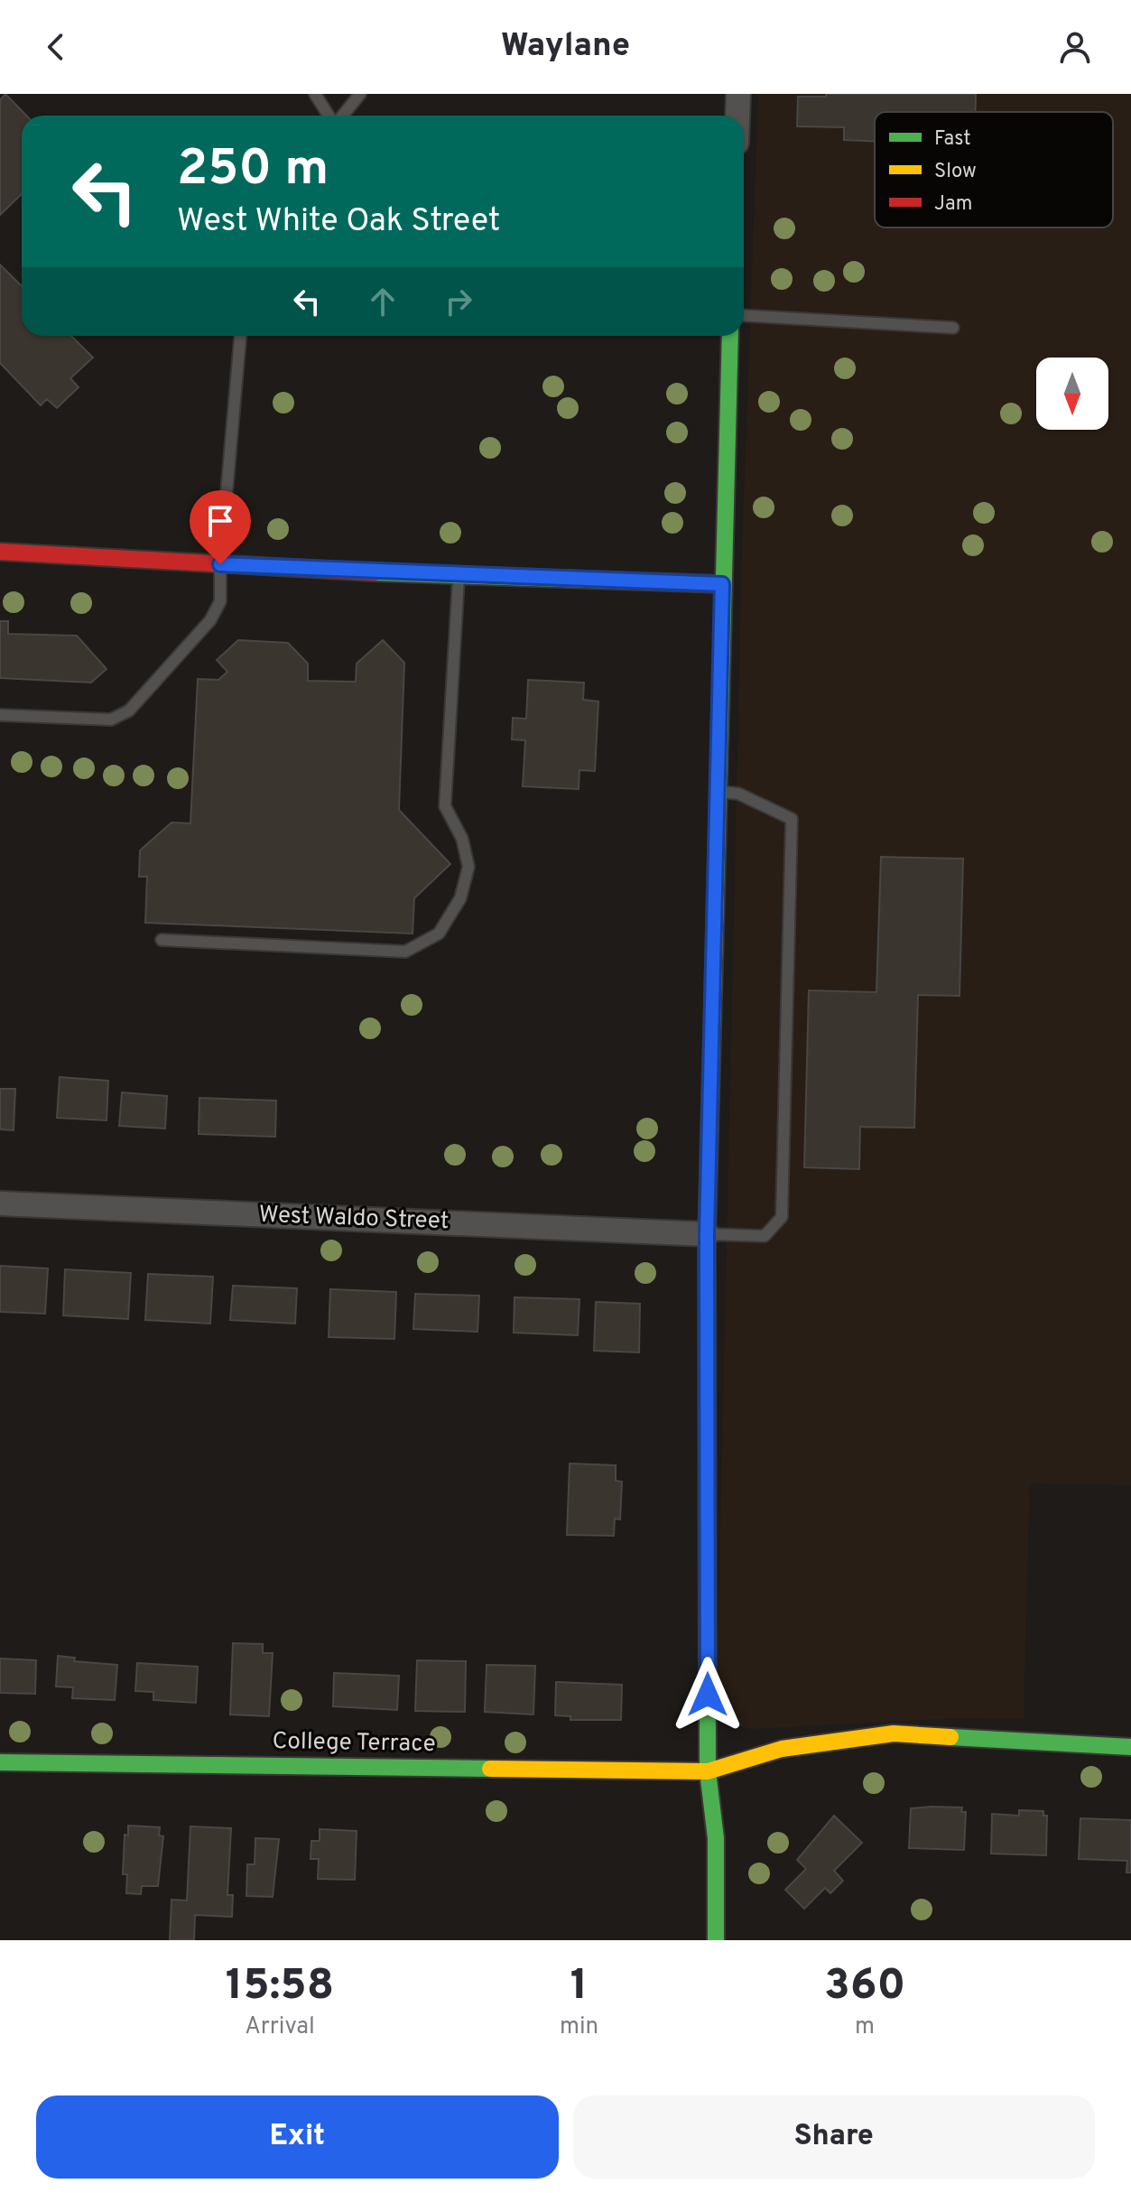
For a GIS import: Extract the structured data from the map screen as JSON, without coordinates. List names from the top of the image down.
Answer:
{
  "streets": {
    "street": ["West Waldo Street", "College Terrace"]
  },
  "legend": ["Fast", "Slow", "Jam"],
  "north": "bottom",
  "page": {
    "header": "Waylane",
    "turn": ["250 m", "West White Oak Street"],
    "eta": [
      "15:58",
      "Arrival",
      "1",
      "min",
      "360",
      "m"
    ],
    "buttons": ["Exit", "Share"]
  }
}
